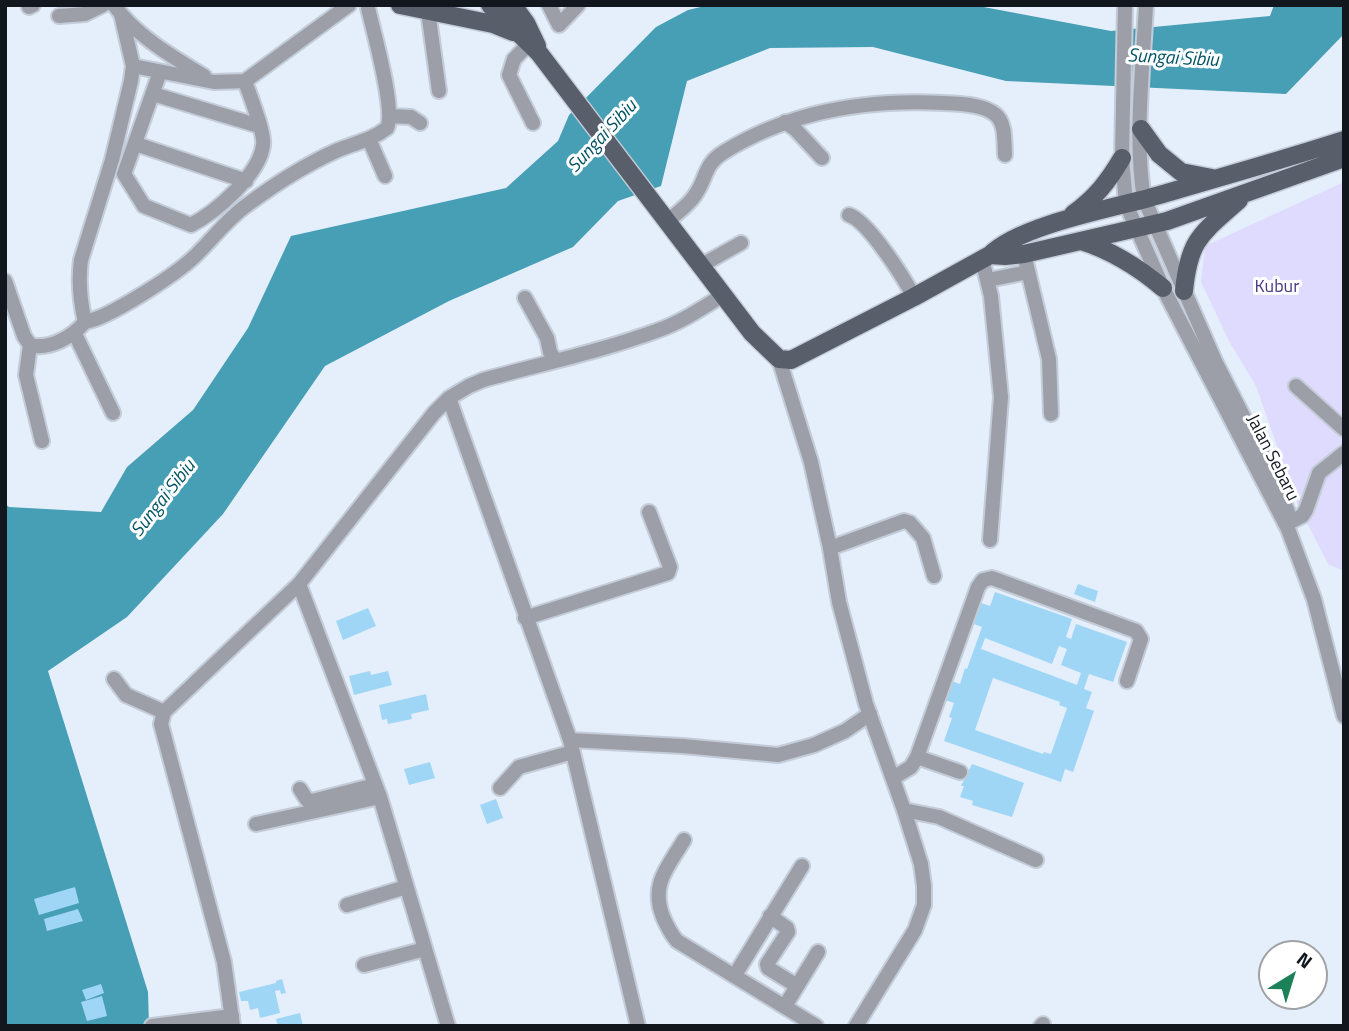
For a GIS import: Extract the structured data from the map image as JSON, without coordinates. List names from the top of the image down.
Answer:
{
  "streets": {
    "street": ["Jalan Sebaru"]
  },
  "water": ["Sungai Sibiu"],
  "parks": ["Kubur"],
  "north": "top right"
}
